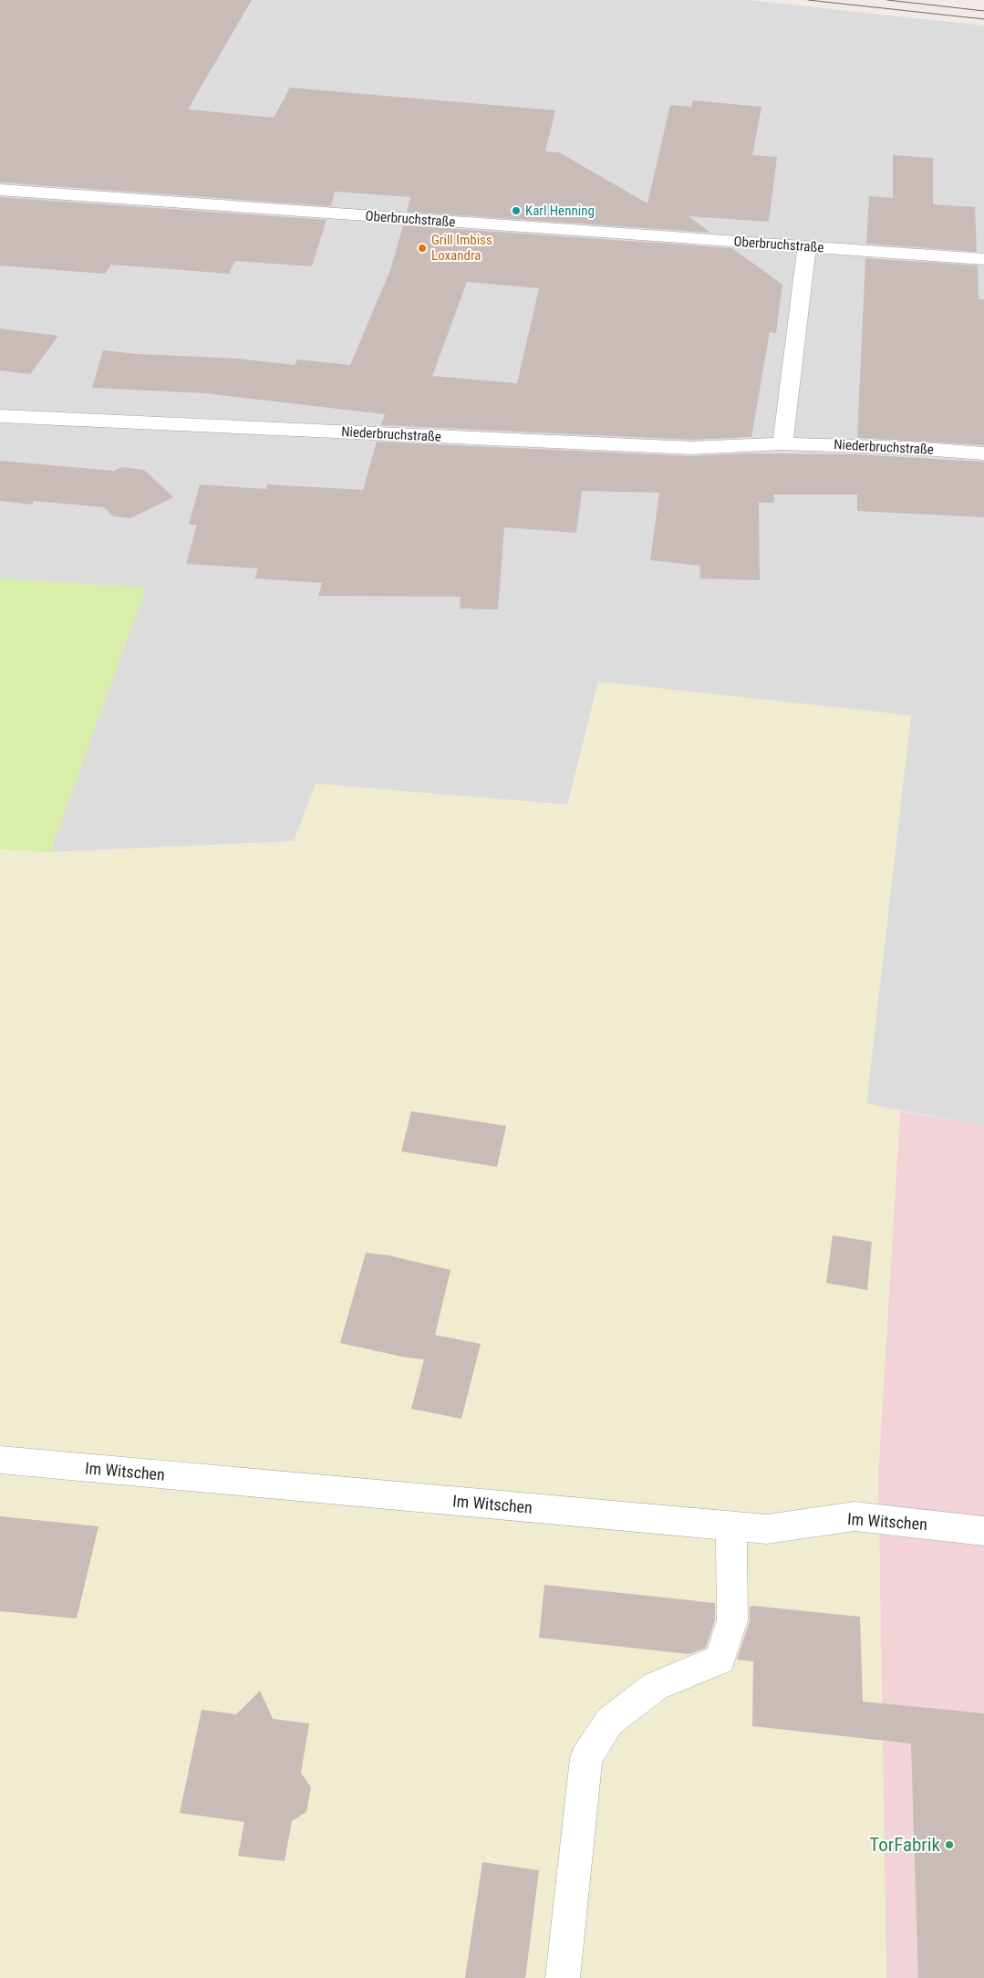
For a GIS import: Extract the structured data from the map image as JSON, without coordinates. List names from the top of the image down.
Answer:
{
  "streets": {
    "street": ["Oberbruchstraße", "Niederbruchstraße", "Im Witschen"]
  },
  "places": ["Karl Henning", "Grill Imbiss Loxandra", "TorFabrik"]
}
